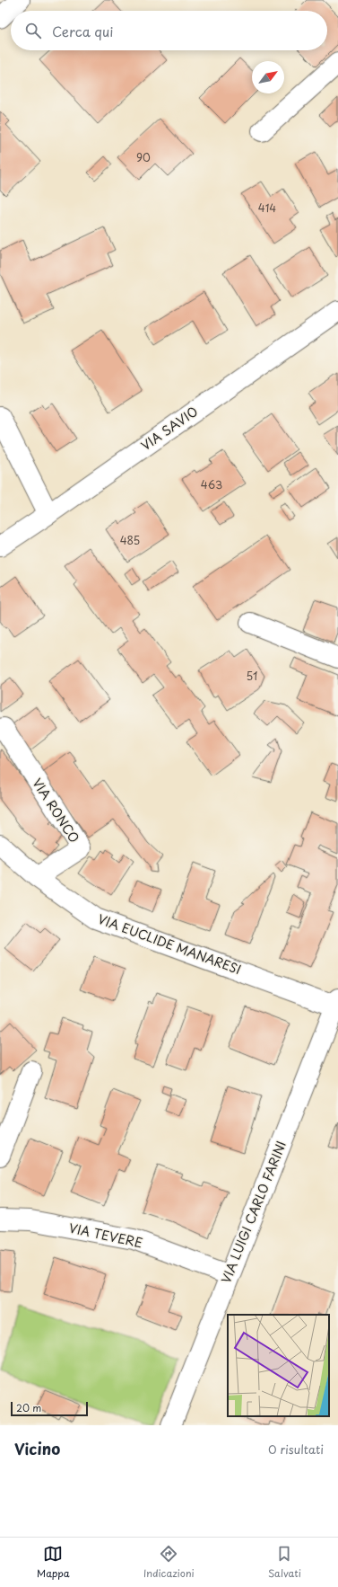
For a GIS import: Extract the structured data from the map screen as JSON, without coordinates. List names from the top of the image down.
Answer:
{
  "streets": {
    "street": [
      "VIA SAVIO",
      "VIA RONCO",
      "VIA EUCLIDE MANARESI",
      "VIA LUIGI CARLO FARINI",
      "VIA TEVERE"
    ]
  },
  "crossings": [
    ["VIA RONCO", "VIA EUCLIDE MANARESI"],
    ["VIA EUCLIDE MANARESI", "VIA LUIGI CARLO FARINI"],
    ["VIA LUIGI CARLO FARINI", "VIA TEVERE"]
  ],
  "house_numbers": [
    "90",
    "414",
    "463",
    "485",
    "51"
  ],
  "scale_bar": "20 m",
  "north": "top right",
  "page": {
    "search": "Cerca qui",
    "scale": "20 m",
    "heading": ["Vicino", "0 risultati"],
    "nav": ["Mappa", "Indicazioni", "Salvati"]
  }
}
